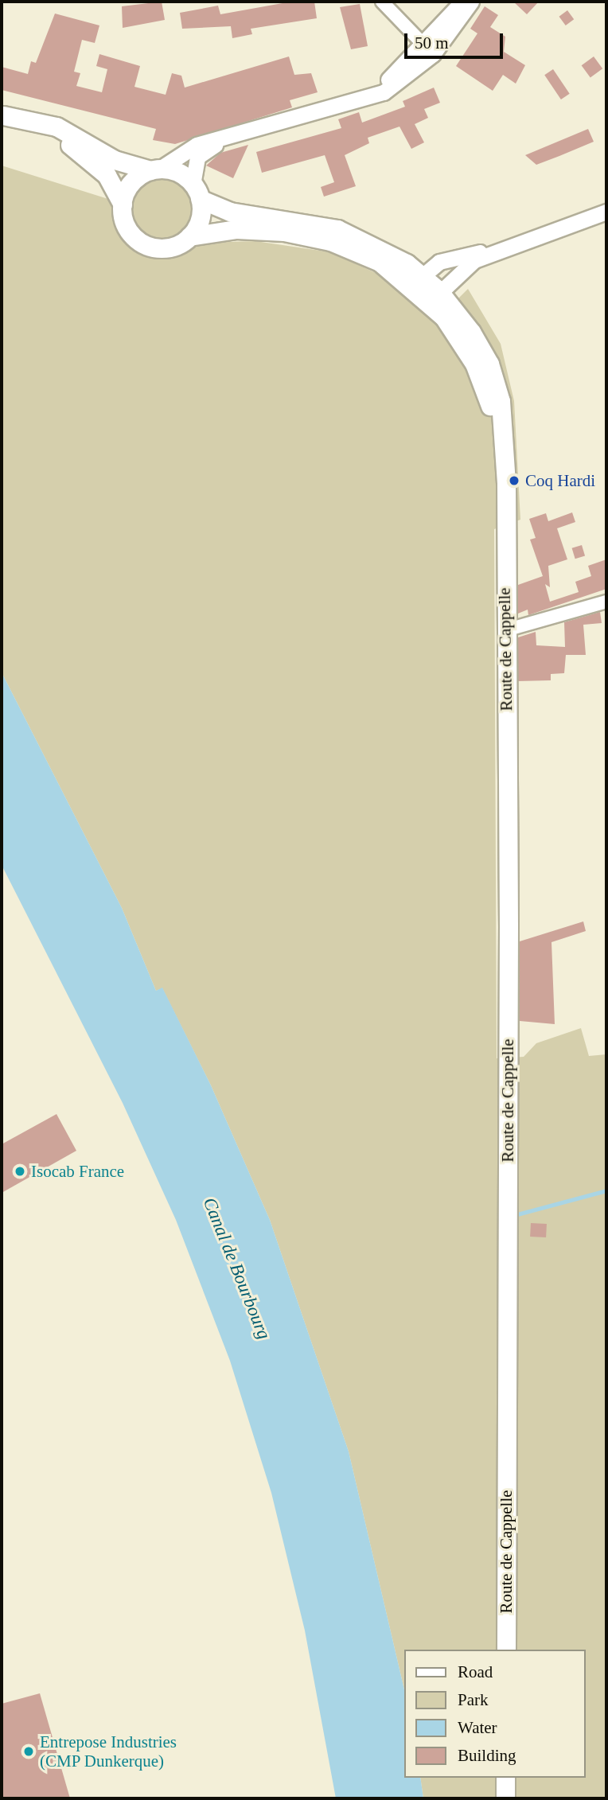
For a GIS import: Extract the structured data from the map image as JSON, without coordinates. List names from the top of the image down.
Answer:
{
  "streets": {
    "main road": ["Route de Cappelle"]
  },
  "water": ["Canal de Bourbourg"],
  "places": ["Coq Hardi", "Isocab France", "Entrepose Industries (CMP Dunkerque)"],
  "legend": [
    "Road",
    "Park",
    "Water",
    "Building"
  ],
  "scale_bar": "50 m"
}
